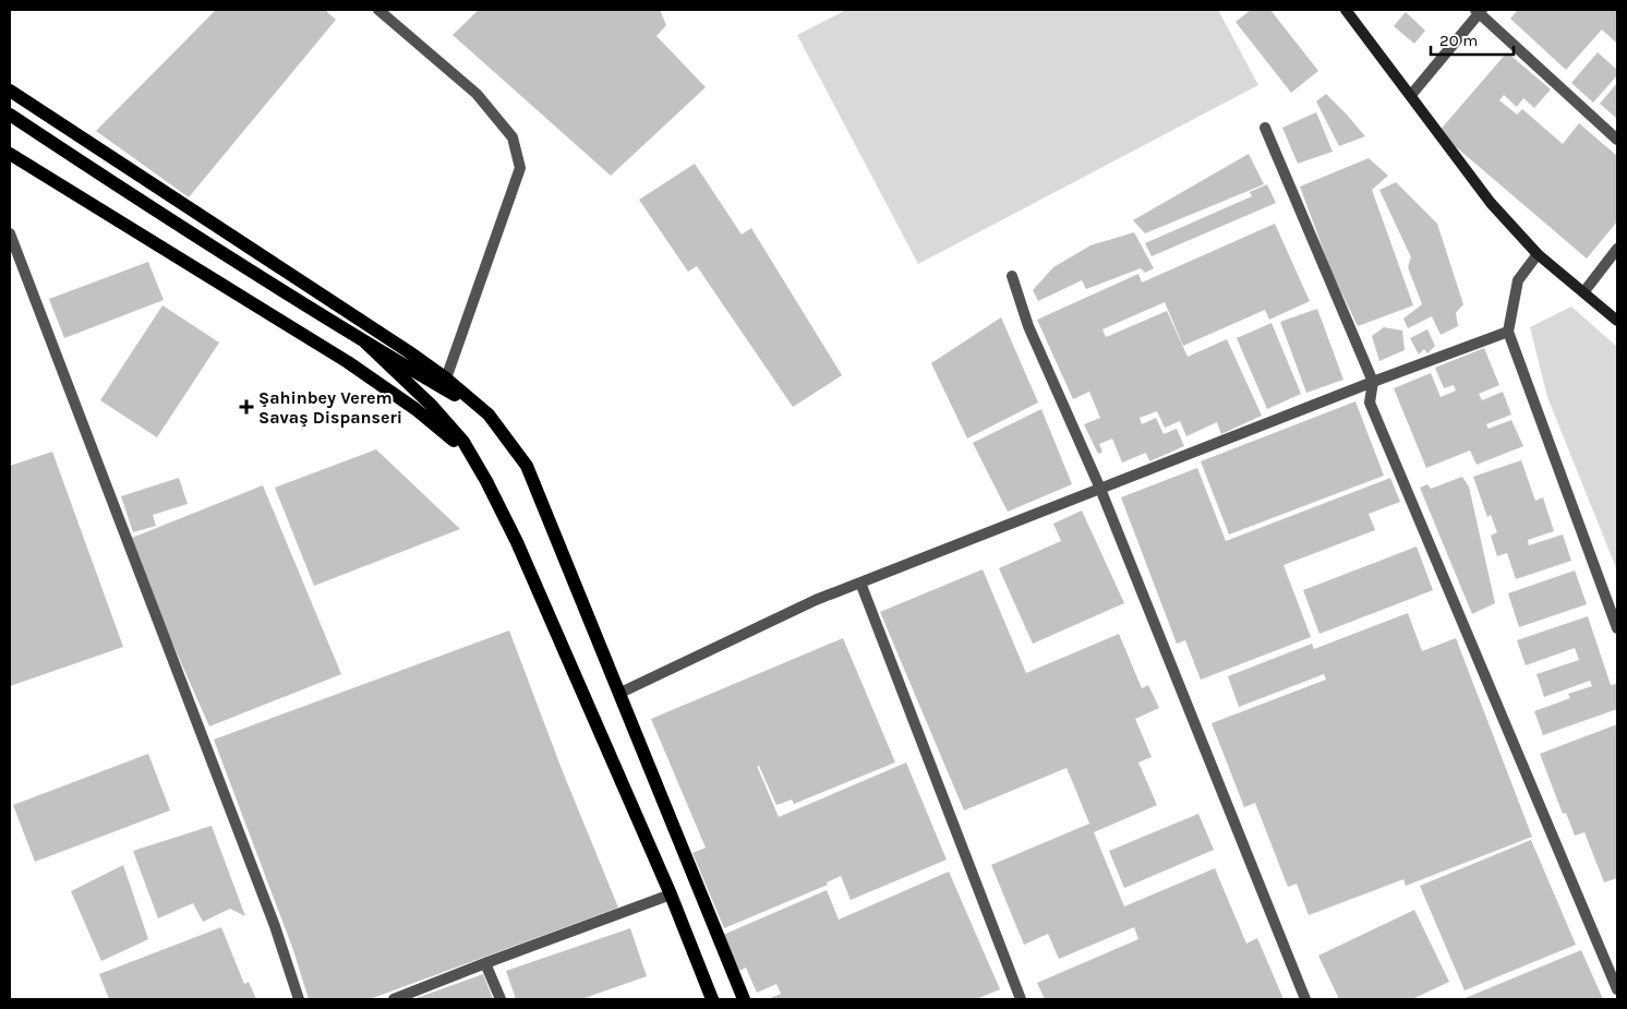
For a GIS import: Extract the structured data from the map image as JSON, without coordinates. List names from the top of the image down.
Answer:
{
  "places": {
    "health": ["Şahinbey Verem Savaş Dispanseri"]
  },
  "scale_bar": "20 m"
}
